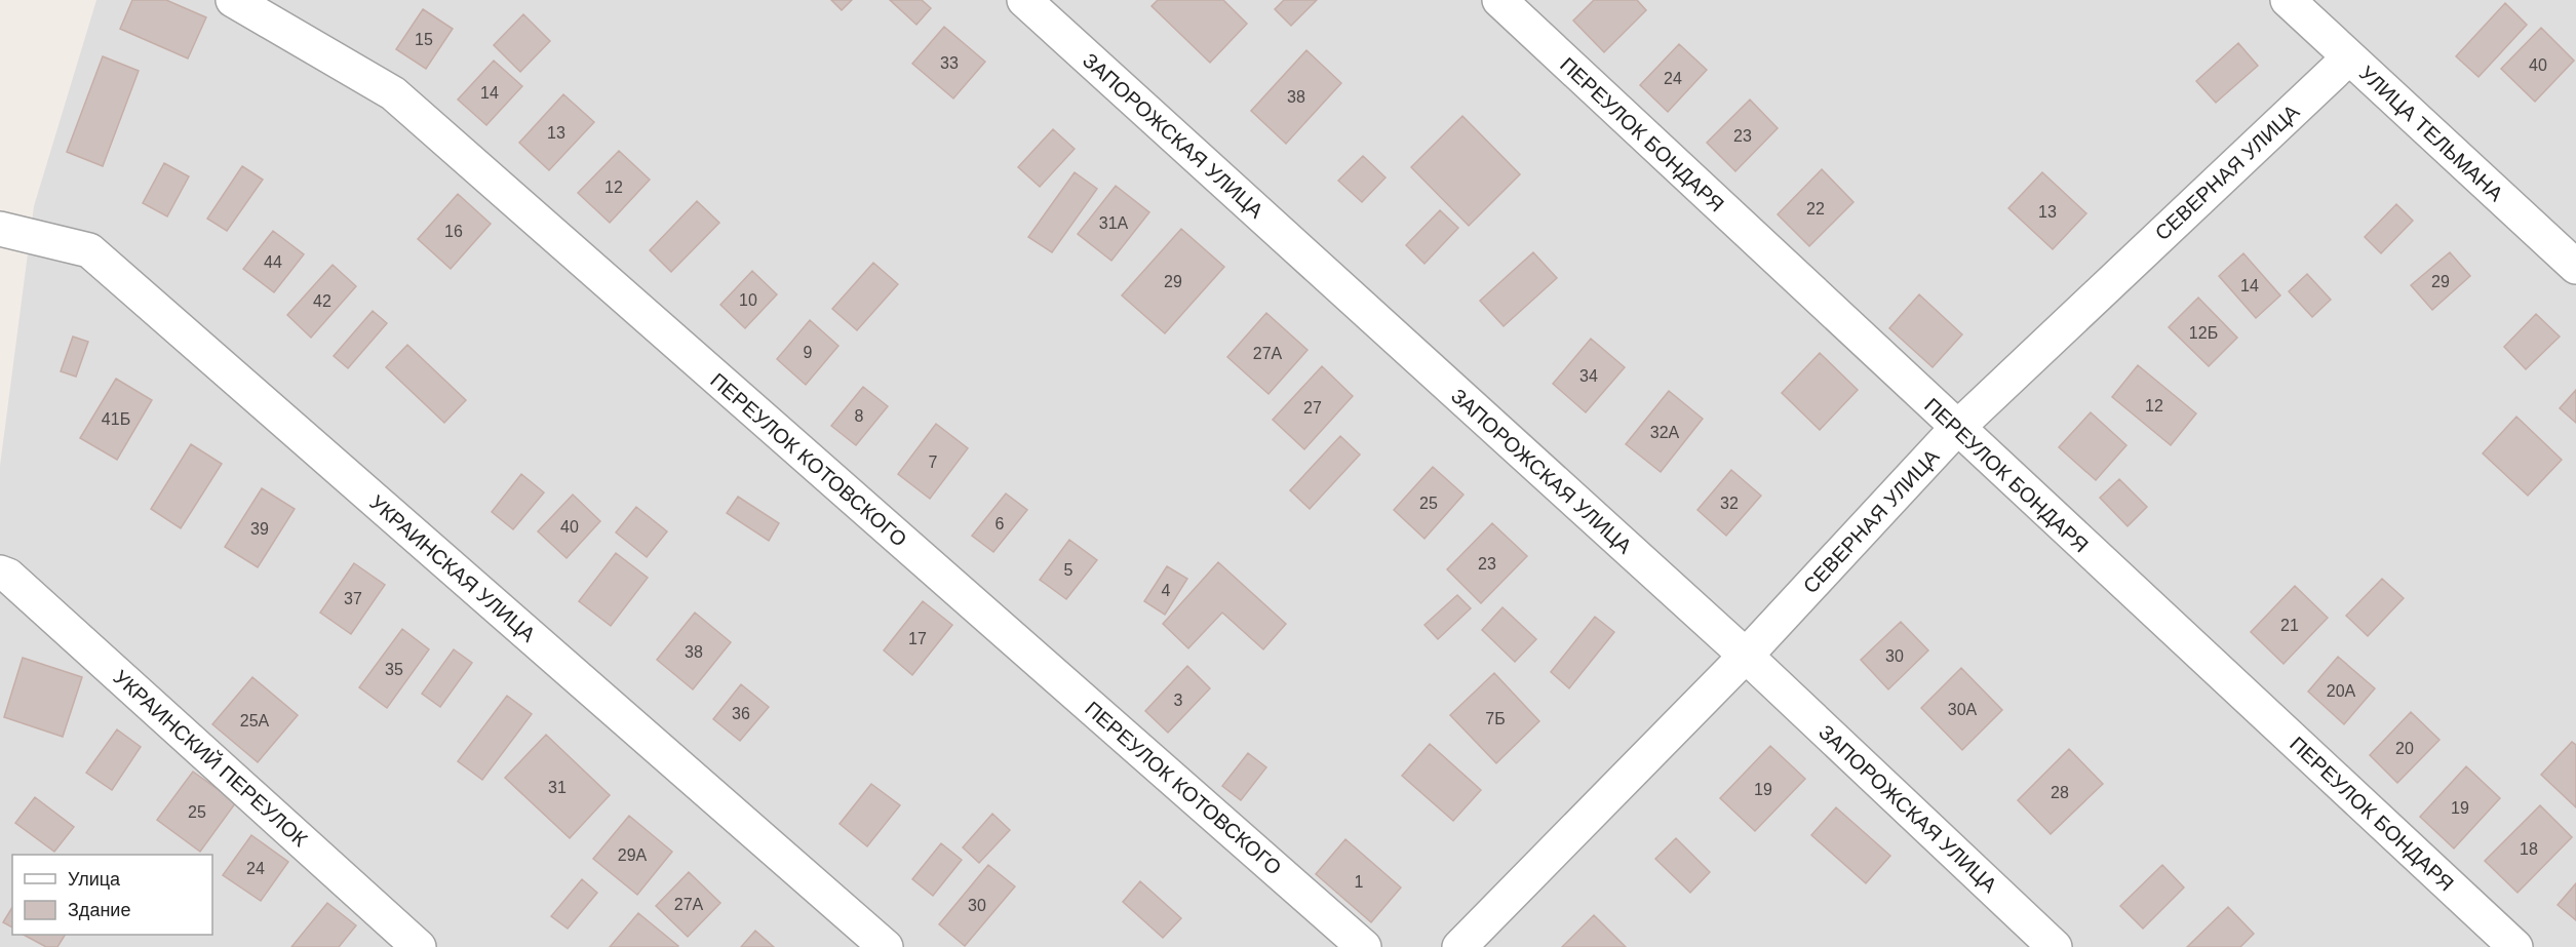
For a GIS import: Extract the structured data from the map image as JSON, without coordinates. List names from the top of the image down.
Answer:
{
  "streets": {
    "street": [
      "УЛИЦА ТЕЛЬМАНА",
      "ПЕРЕУЛОК БОНДАРЯ",
      "ЗАПОРОЖСКАЯ УЛИЦА",
      "СЕВЕРНАЯ УЛИЦА",
      "ПЕРЕУЛОК КОТОВСКОГО",
      "УКРАИНСКАЯ УЛИЦА",
      "УКРАИНСКИЙ ПЕРЕУЛОК"
    ]
  },
  "crossings": [
    ["УЛИЦА ТЕЛЬМАНА", "СЕВЕРНАЯ УЛИЦА"],
    ["ПЕРЕУЛОК БОНДАРЯ", "СЕВЕРНАЯ УЛИЦА"],
    ["ЗАПОРОЖСКАЯ УЛИЦА", "СЕВЕРНАЯ УЛИЦА"]
  ],
  "house_numbers": [
    "15",
    "33",
    "40",
    "24",
    "14",
    "38",
    "13",
    "23",
    "12",
    "22",
    "13",
    "31А",
    "16",
    "44",
    "29",
    "29",
    "14",
    "10",
    "42",
    "12Б",
    "9",
    "27А",
    "34",
    "12",
    "27",
    "8",
    "41Б",
    "32А",
    "7",
    "25",
    "32",
    "6",
    "40",
    "39",
    "23",
    "5",
    "4",
    "37",
    "21",
    "17",
    "38",
    "30",
    "35",
    "20А",
    "3",
    "30А",
    "36",
    "7Б",
    "25А",
    "20",
    "31",
    "19",
    "28",
    "19",
    "25",
    "18",
    "29А",
    "24",
    "1",
    "27А",
    "30"
  ],
  "legend": ["Улица", "Здание"]
}
